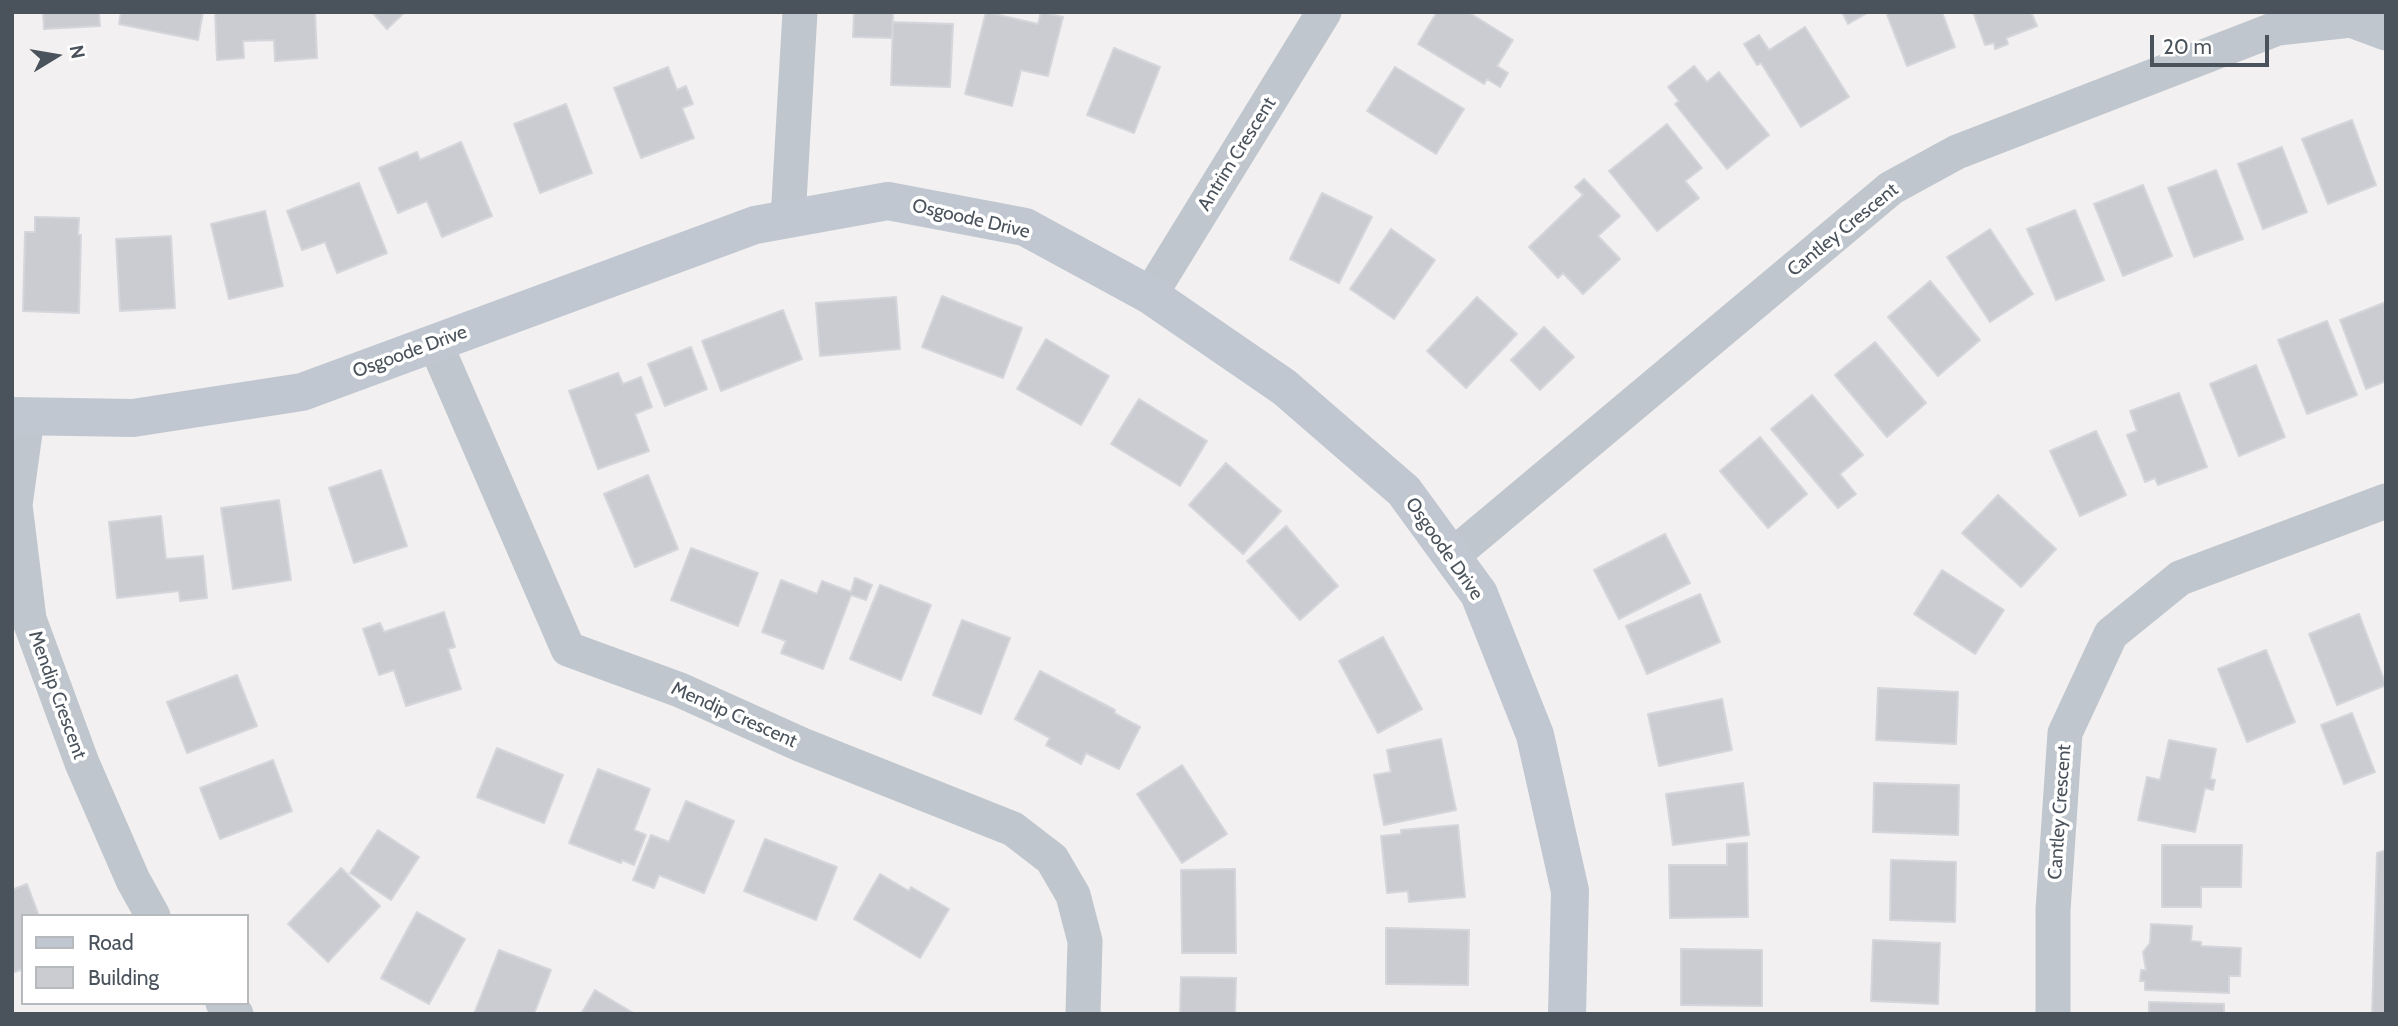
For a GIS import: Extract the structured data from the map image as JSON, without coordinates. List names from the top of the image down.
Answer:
{
  "streets": {
    "street": [
      "Antrim Crescent",
      "Osgoode Drive",
      "Cantley Crescent",
      "Mendip Crescent"
    ]
  },
  "crossings": [
    ["Antrim Crescent", "Osgoode Drive"],
    ["Osgoode Drive", "Cantley Crescent"],
    ["Osgoode Drive", "Mendip Crescent"]
  ],
  "legend": ["Road", "Building"],
  "scale_bar": "20 m",
  "north": "right"
}
